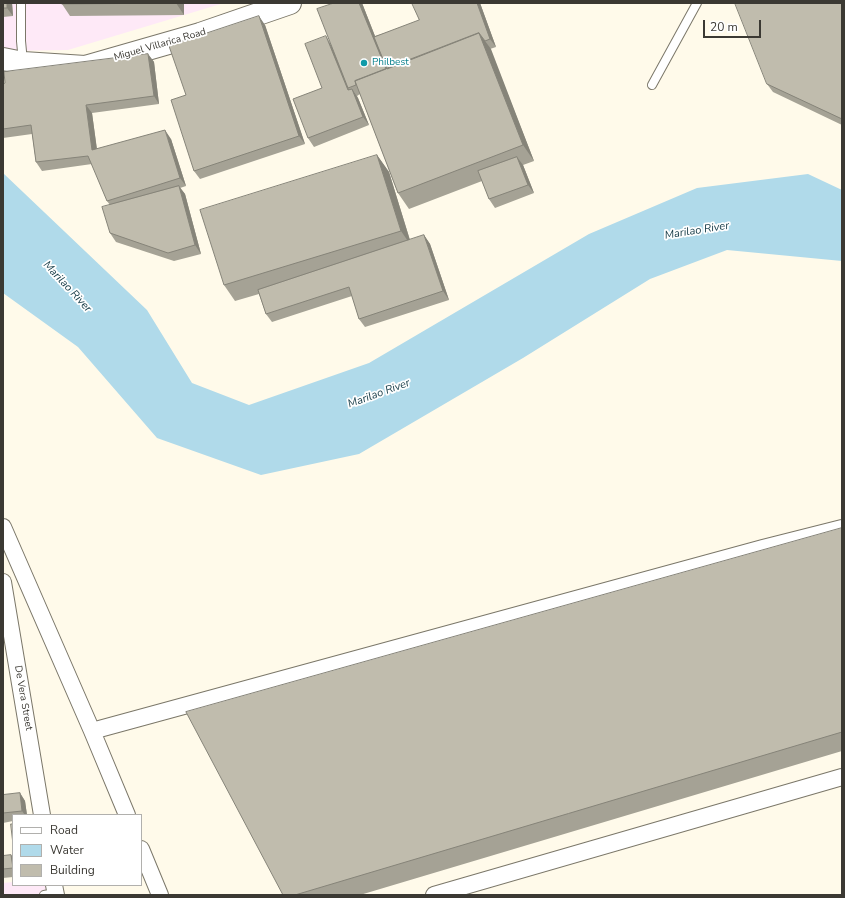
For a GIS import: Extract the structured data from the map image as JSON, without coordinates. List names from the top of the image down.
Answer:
{
  "streets": {
    "main road": ["Miguel Villarica Road"],
    "street": ["De Vera Street"]
  },
  "water": ["Marilao River"],
  "places": ["Philbest"],
  "legend": ["Road", "Water", "Building"],
  "scale_bar": "20 m"
}
